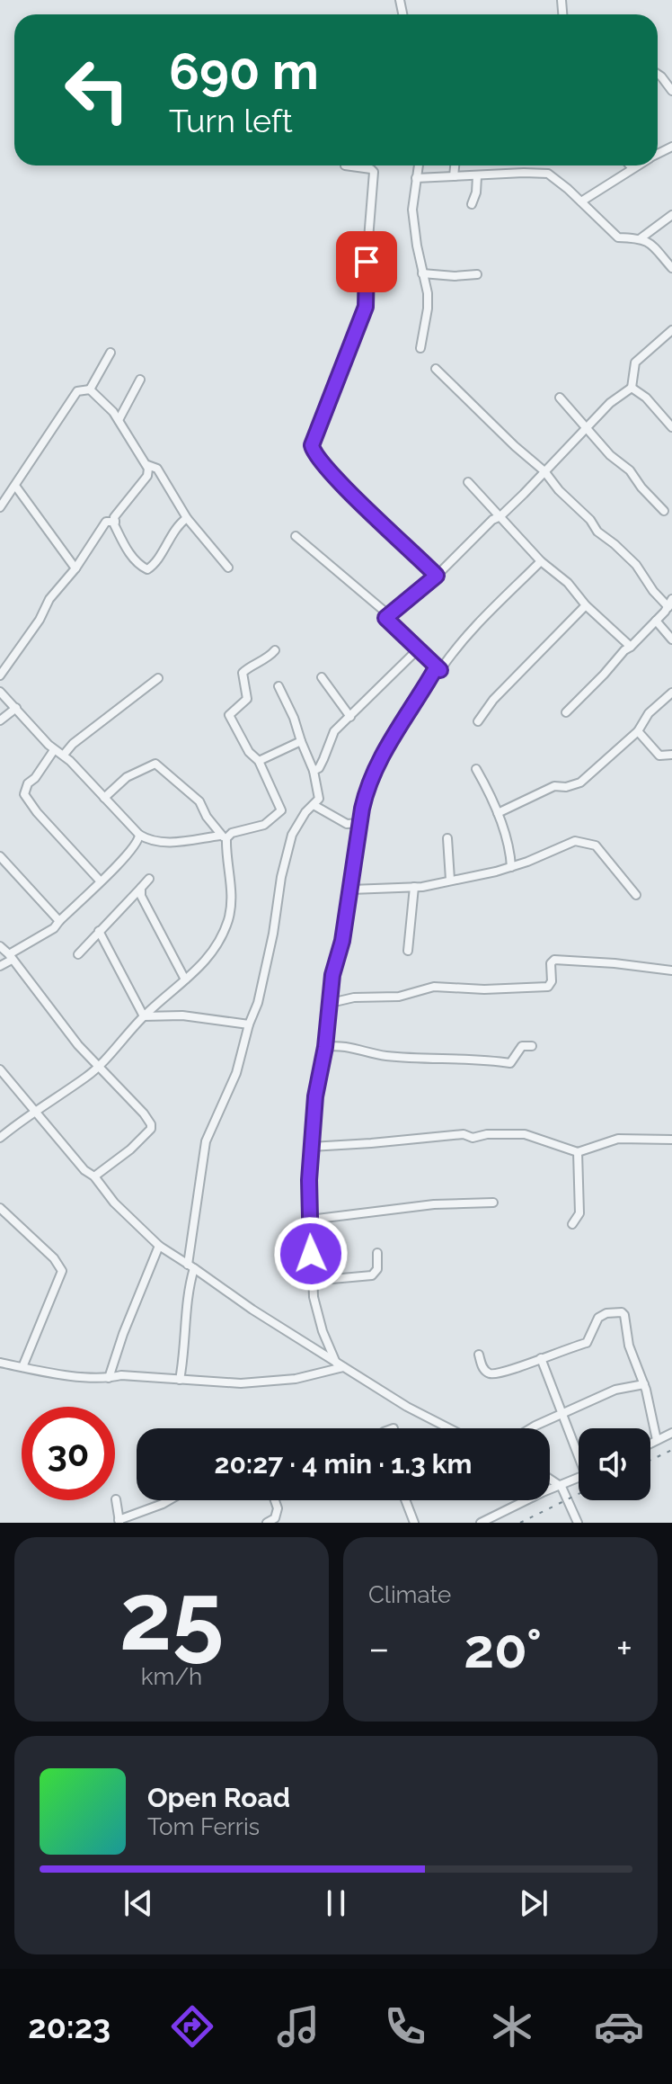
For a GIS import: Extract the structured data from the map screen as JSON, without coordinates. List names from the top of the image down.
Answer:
{
  "page": {
    "turn": ["690 m", "Turn left"],
    "limit": "30",
    "trip": "20:27 · 4 min · 1.3 km",
    "tile": [
      ["25", "km/h"],
      "Climate"
    ],
    "heat": ["−", "20°", "+"],
    "song": ["Open Road", "Tom Ferris"],
    "tabs": "20:23"
  }
}
